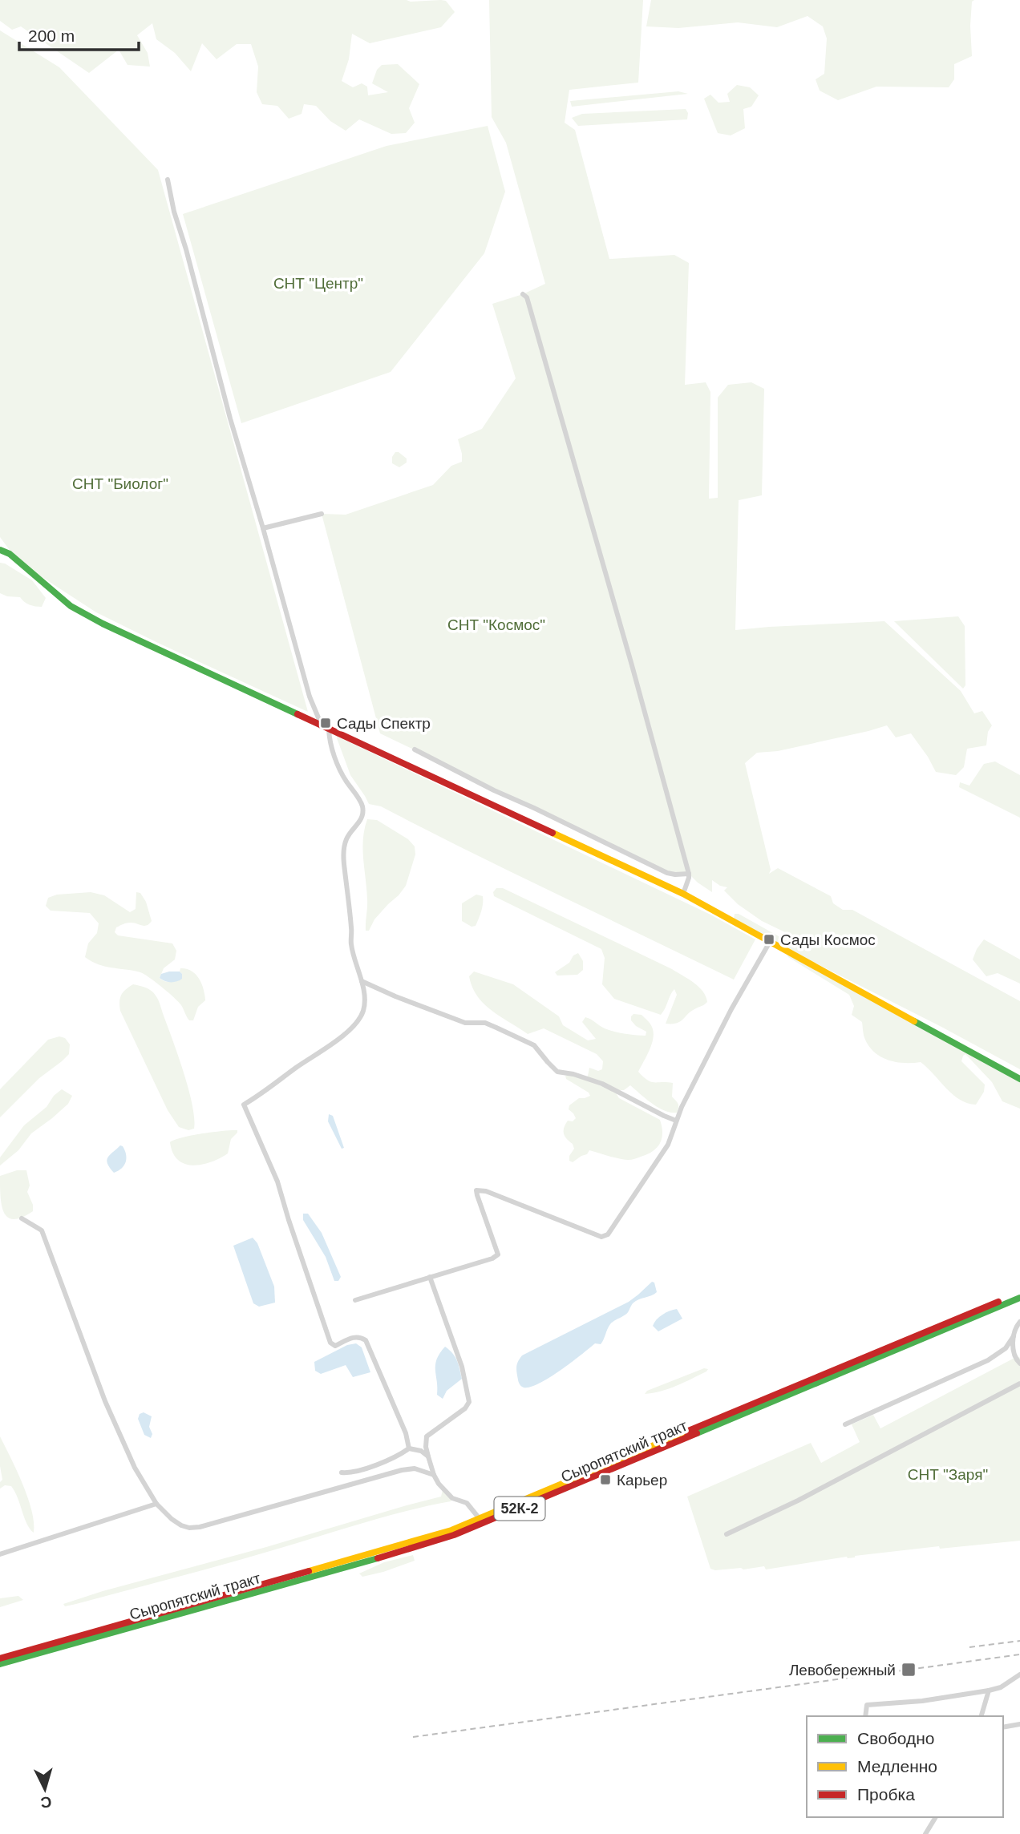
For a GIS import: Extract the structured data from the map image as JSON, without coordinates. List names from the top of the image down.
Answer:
{
  "streets": {
    "main road": ["Сыропятский тракт", "52К-2"]
  },
  "parks": [
    "СНТ \"Центр\"",
    "СНТ \"Биолог\"",
    "СНТ \"Космос\"",
    "СНТ \"Заря\""
  ],
  "places": {
    "transit": [
      "Сады Спектр",
      "Сады Космос",
      "Карьер",
      "Левобережный"
    ]
  },
  "legend": ["Свободно", "Медленно", "Пробка"],
  "scale_bar": "200 m",
  "north": "bottom"
}
